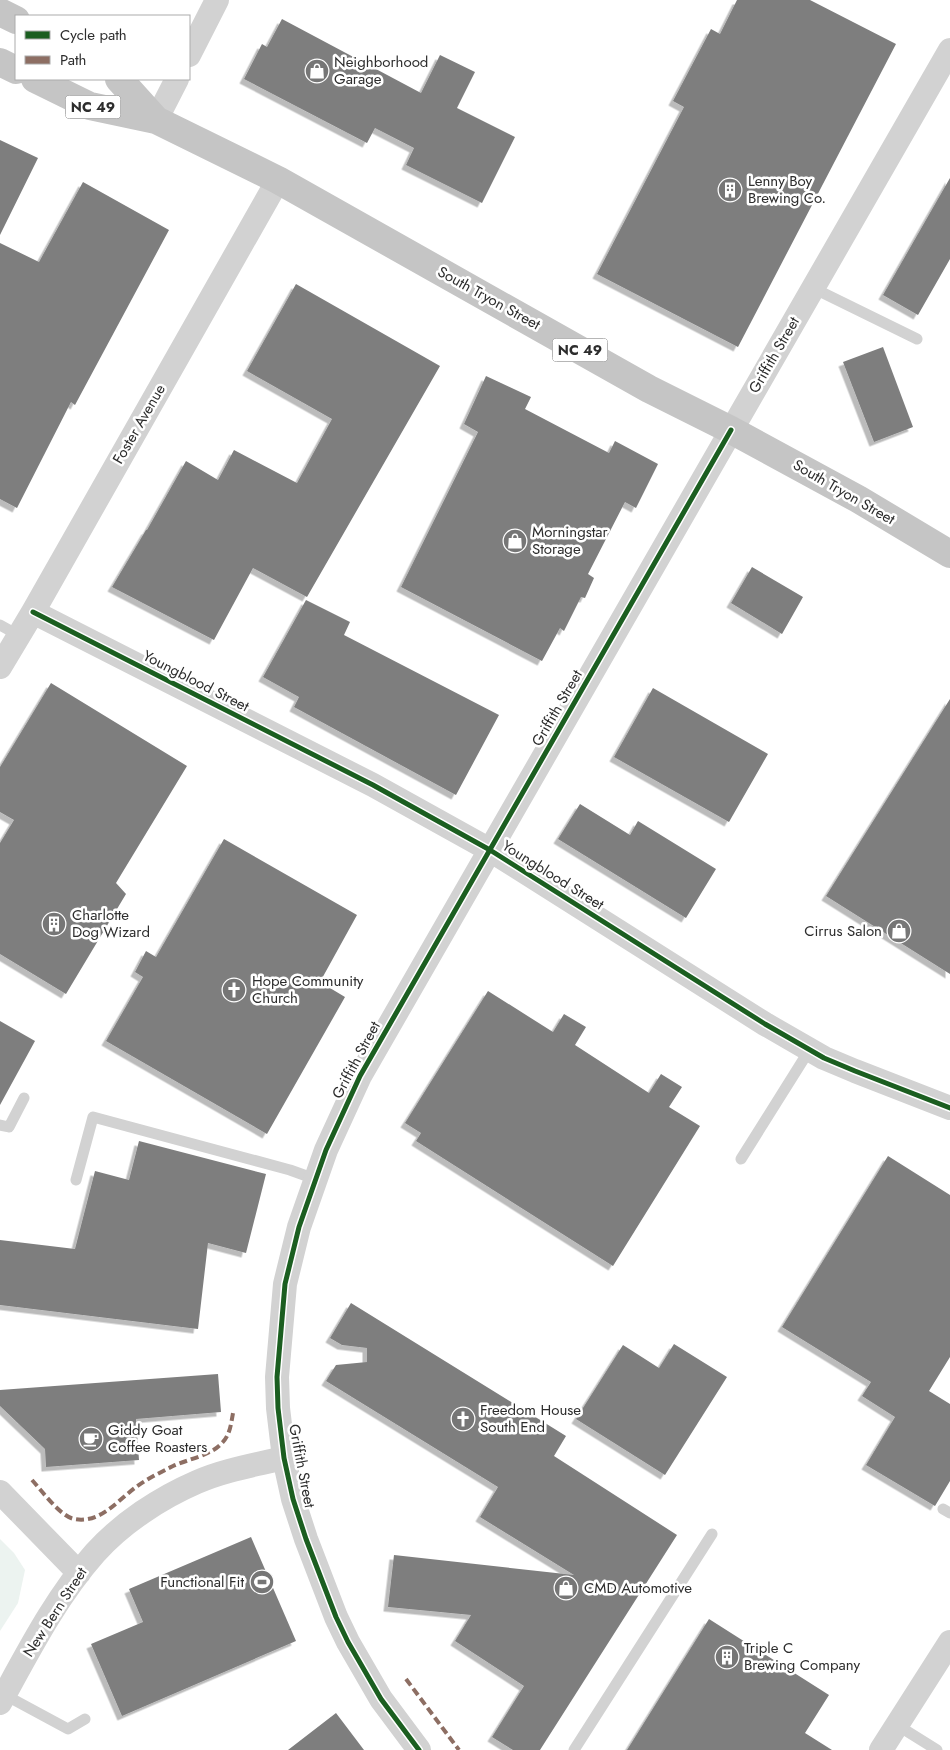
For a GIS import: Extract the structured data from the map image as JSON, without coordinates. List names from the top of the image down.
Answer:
{
  "streets": {
    "main road": ["NC 49", "South Tryon Street"],
    "street": [
      "Griffith Street",
      "Foster Avenue",
      "Youngblood Street",
      "New Bern Street"
    ]
  },
  "crossings": [
    ["South Tryon Street", "Griffith Street"],
    ["South Tryon Street", "Foster Avenue"],
    ["Griffith Street", "Youngblood Street"],
    ["Griffith Street", "New Bern Street"],
    ["Foster Avenue", "Youngblood Street"]
  ],
  "places": {
    "shop": [
      "Neighborhood Garage",
      "Morningstar Storage",
      "Cirrus Salon",
      "CMD Automotive"
    ],
    "building": ["Lenny Boy Brewing Co.", "Charlotte Dog Wizard", "Triple C Brewing Company"],
    "church": ["Hope Community Church", "Freedom House South End"],
    "cafe": ["Giddy Goat Coffee Roasters"],
    "sports": ["Functional Fit"]
  },
  "legend": ["Cycle path", "Path"]
}
